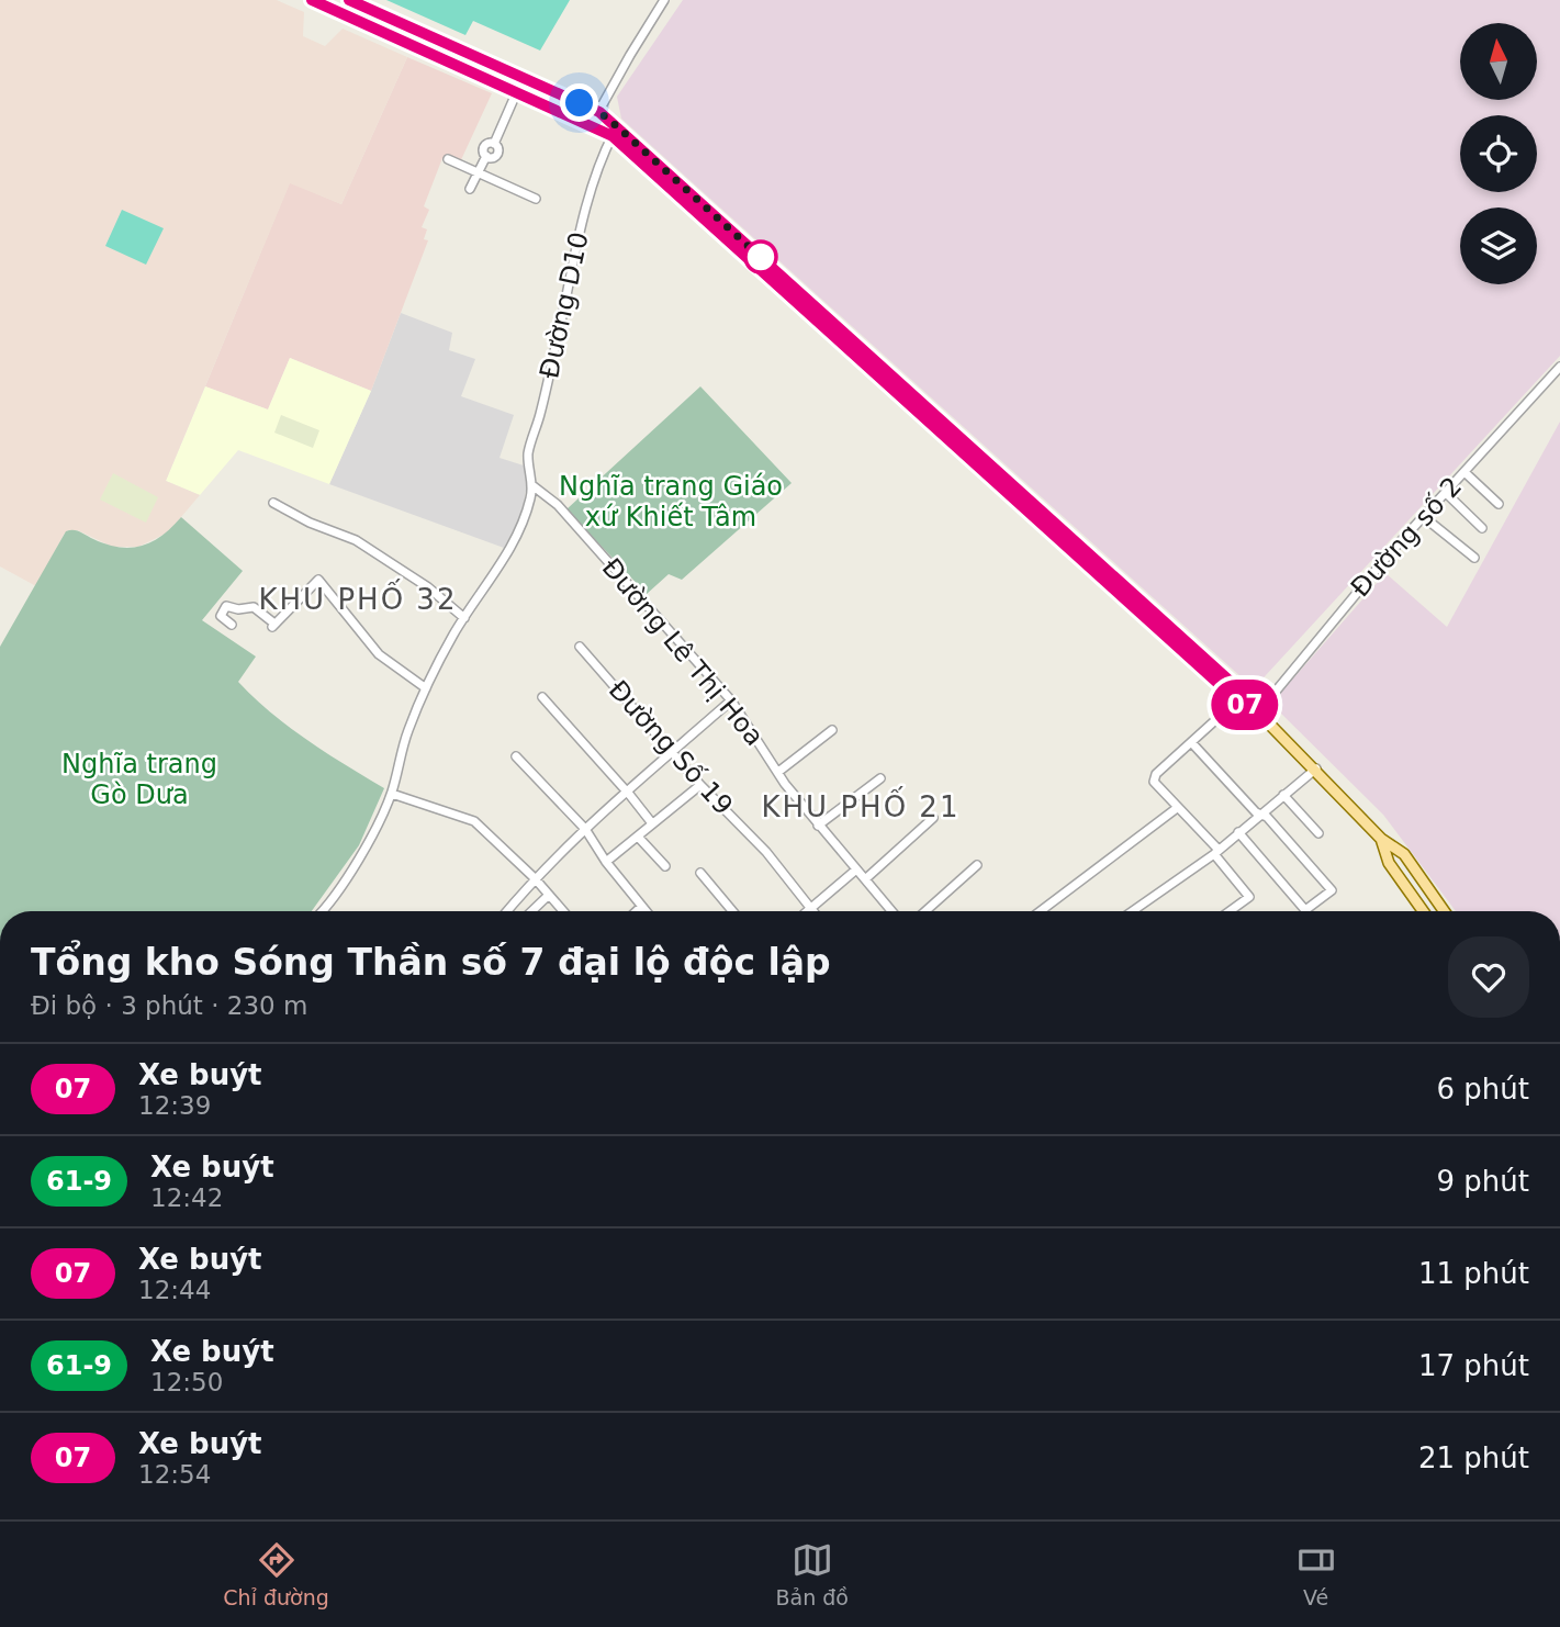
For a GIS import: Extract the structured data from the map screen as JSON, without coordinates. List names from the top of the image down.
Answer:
{
  "streets": {
    "street": [
      "Đường D10",
      "Đường số 2",
      "Đường Lê Thị Hoa",
      "Đường Số 19"
    ]
  },
  "crossings": [
    ["Đường D10", "Đường Lê Thị Hoa"]
  ],
  "districts": ["KHU PHỐ 32", "KHU PHỐ 21"],
  "parks": ["Nghĩa trang Giáo xứ Khiết Tâm", "Nghĩa trang Gò Dưa"],
  "lines": ["bus line 07"],
  "north": "top",
  "page": {
    "on_map": "07",
    "heading": ["Tổng kho Sóng Thần số 7 đại lộ độc lập", "Đi bộ · 3 phút · 230 m"],
    "list": [
      {
        "mark": "07",
        "name": "Xe buýt",
        "note": "12:39",
        "value": "6 phút"
      },
      {
        "mark": "61-9",
        "name": "Xe buýt",
        "note": "12:42",
        "value": "9 phút"
      },
      {
        "mark": "07",
        "name": "Xe buýt",
        "note": "12:44",
        "value": "11 phút"
      },
      {
        "mark": "61-9",
        "name": "Xe buýt",
        "note": "12:50",
        "value": "17 phút"
      },
      {
        "mark": "07",
        "name": "Xe buýt",
        "note": "12:54",
        "value": "21 phút"
      }
    ],
    "tabs": ["Chỉ đường", "Bản đồ", "Vé"]
  }
}
